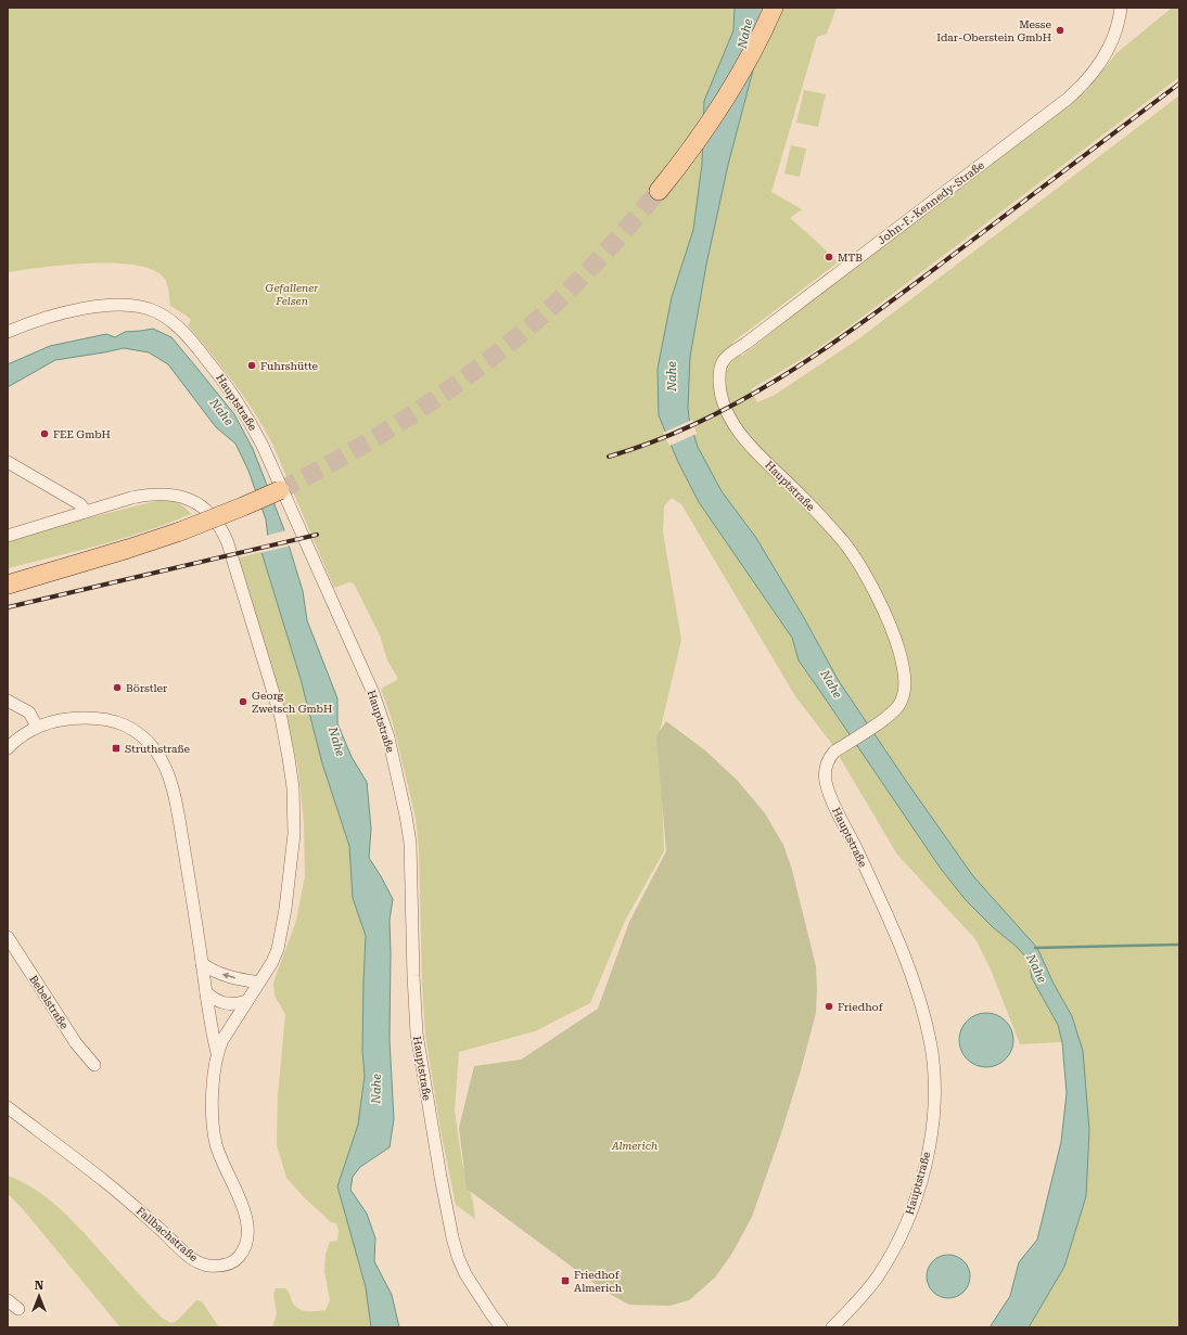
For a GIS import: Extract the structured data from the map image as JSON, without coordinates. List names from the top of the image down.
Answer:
{
  "streets": {
    "street": [
      "John-F.-Kennedy-Straße",
      "Hauptstraße",
      "Bebelstraße",
      "Fallbachstraße"
    ]
  },
  "crossings": [
    ["John-F.-Kennedy-Straße", "Hauptstraße"]
  ],
  "water": ["Nahe"],
  "parks": ["Gefallener Felsen", "Almerich"],
  "places": {
    "other": [
      "Messe Idar-Oberstein GmbH",
      "MTB",
      "Fuhrshütte",
      "FEE GmbH",
      "Börstler",
      "Georg Zwetsch GmbH",
      "Friedhof"
    ],
    "transit": ["Struthstraße", "Friedhof Almerich"]
  },
  "north": "top"
}
